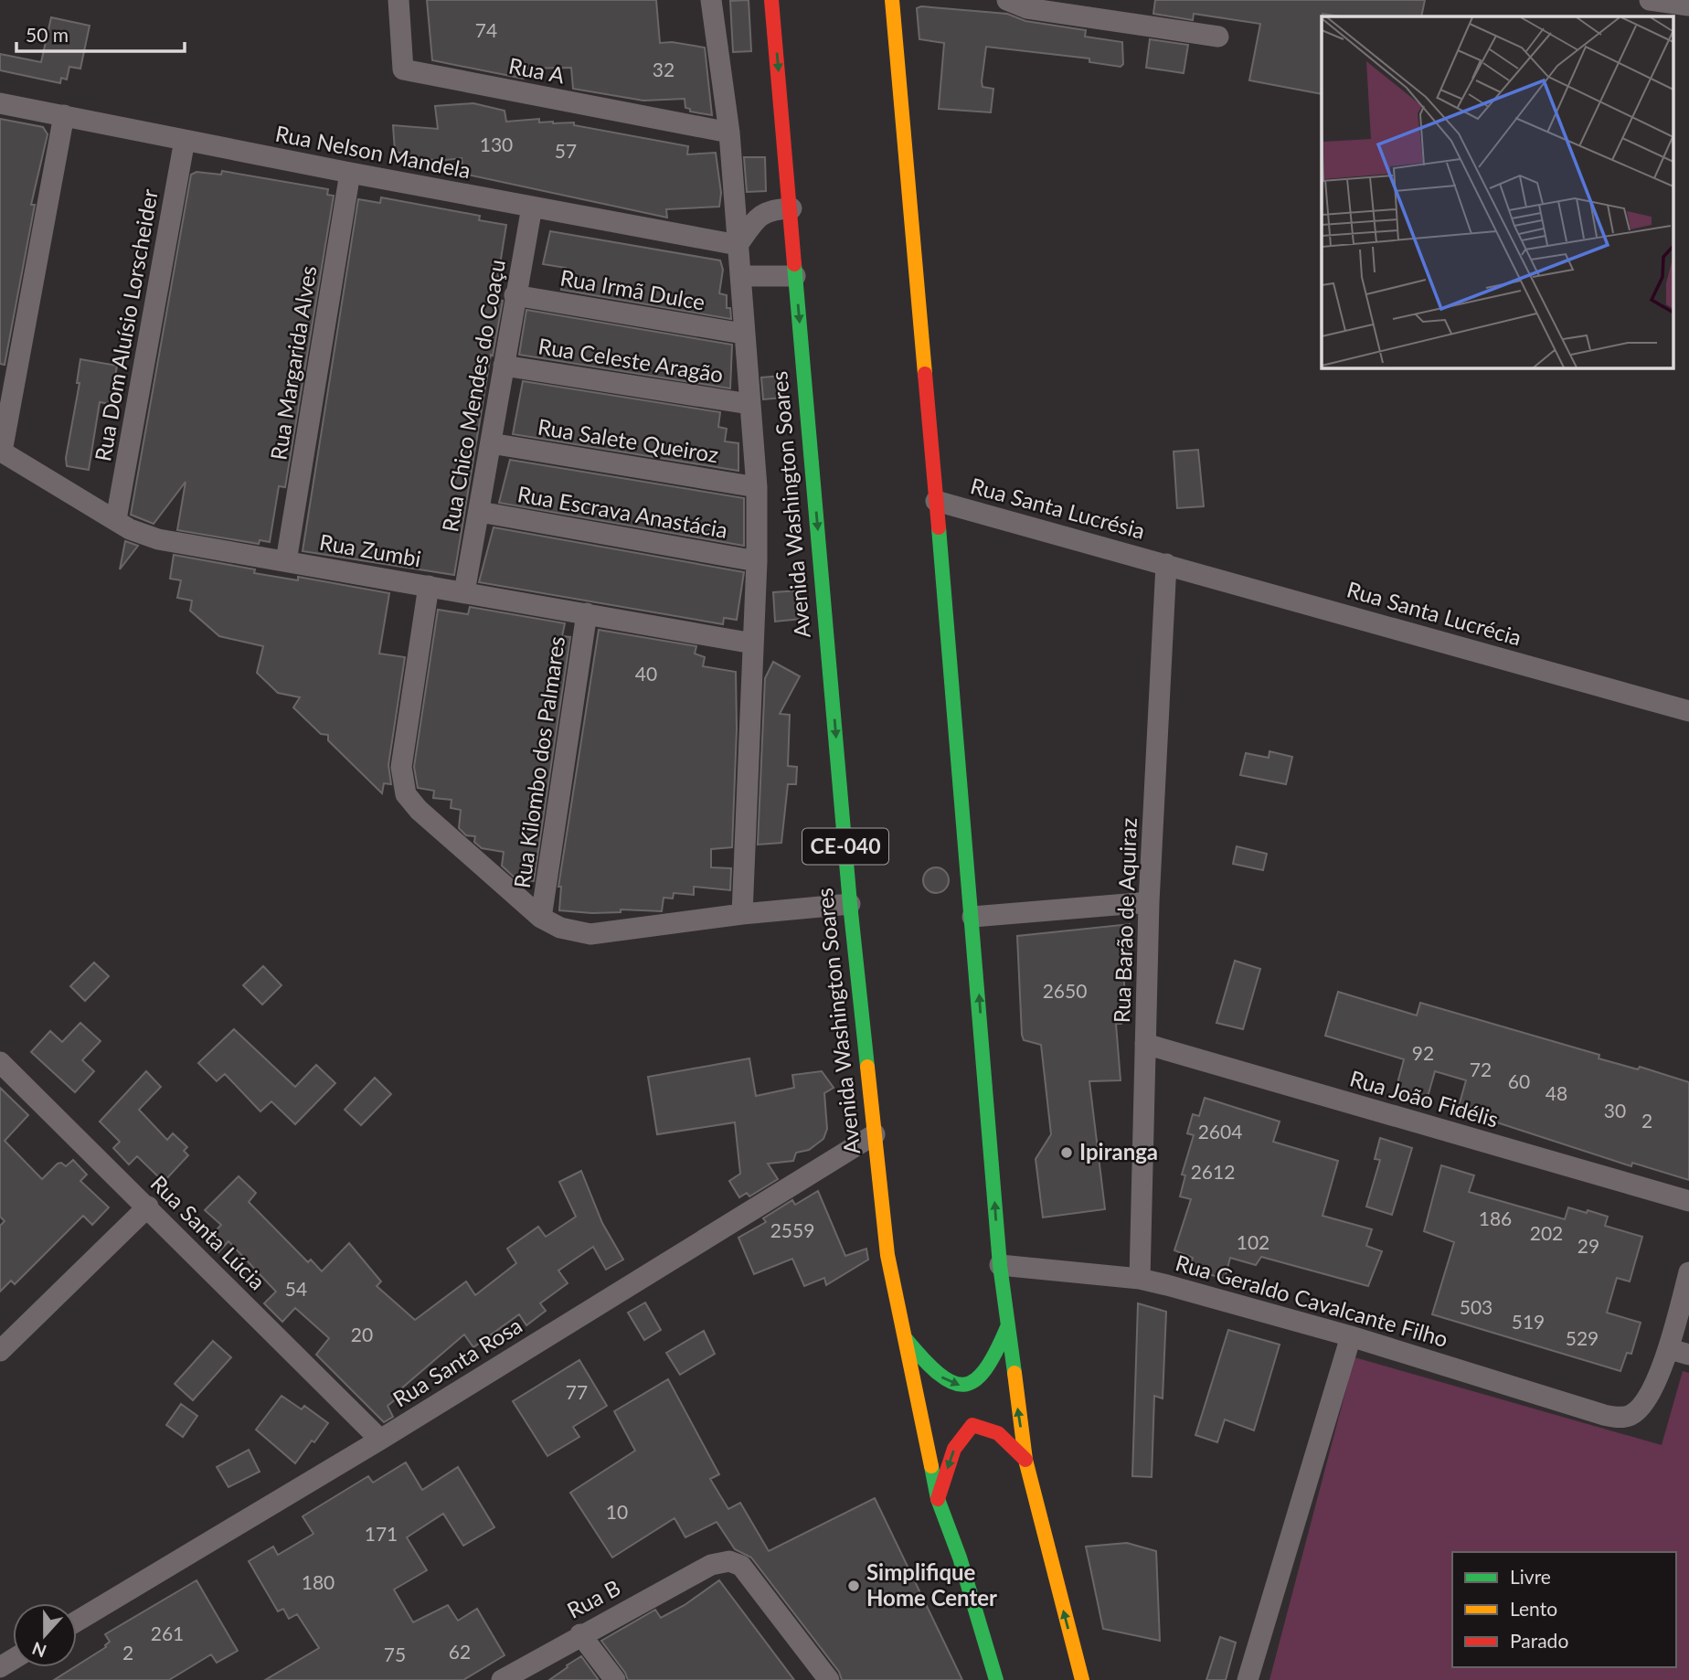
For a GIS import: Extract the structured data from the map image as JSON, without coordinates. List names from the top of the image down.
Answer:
{
  "streets": {
    "highway": ["Avenida Washington Soares", "CE-040"],
    "street": [
      "Rua A",
      "Rua Nelson Mandela",
      "Rua Irmã Dulce",
      "Rua Dom Aluísio Lorscheider",
      "Rua Celeste Aragão",
      "Rua Margarida Alves",
      "Rua Chico Mendes do Coaçu",
      "Rua Salete Queiroz",
      "Rua Santa Lucrésia",
      "Rua Escrava Anastácia",
      "Rua Zumbi",
      "Rua Santa Lucrécia",
      "Rua Kilombo dos Palmares",
      "Rua Barão de Aquiraz",
      "Rua João Fidélis",
      "Rua Santa Lúcia",
      "Rua Geraldo Cavalcante Filho",
      "Rua Santa Rosa",
      "Rua B"
    ]
  },
  "crossings": [
    ["Rua A", "Avenida Washington Soares"],
    ["Rua Nelson Mandela", "Rua Dom Aluísio Lorscheider"],
    ["Rua Nelson Mandela", "Rua Margarida Alves"],
    ["Rua Nelson Mandela", "Rua Chico Mendes do Coaçu"],
    ["Rua Nelson Mandela", "Avenida Washington Soares"],
    ["Rua Irmã Dulce", "Rua Chico Mendes do Coaçu"],
    ["Rua Irmã Dulce", "Avenida Washington Soares"],
    ["Rua Dom Aluísio Lorscheider", "Rua Zumbi"],
    ["Rua Celeste Aragão", "Rua Chico Mendes do Coaçu"],
    ["Rua Celeste Aragão", "Avenida Washington Soares"],
    ["Rua Margarida Alves", "Rua Zumbi"],
    ["Rua Chico Mendes do Coaçu", "Rua Salete Queiroz"],
    ["Rua Chico Mendes do Coaçu", "Rua Escrava Anastácia"],
    ["Rua Chico Mendes do Coaçu", "Rua Zumbi"],
    ["Rua Salete Queiroz", "Avenida Washington Soares"],
    ["Avenida Washington Soares", "Rua Escrava Anastácia"],
    ["Avenida Washington Soares", "Rua Zumbi"],
    ["Avenida Washington Soares", "Rua Santa Rosa"],
    ["Rua Santa Lucrésia", "Rua Santa Lucrécia"],
    ["Rua Santa Lucrésia", "Rua Barão de Aquiraz"],
    ["Rua Zumbi", "Rua Kilombo dos Palmares"],
    ["Rua Santa Lucrécia", "Rua Barão de Aquiraz"],
    ["Rua Barão de Aquiraz", "Rua João Fidélis"],
    ["Rua Barão de Aquiraz", "Rua Geraldo Cavalcante Filho"],
    ["Rua Santa Lúcia", "Rua Santa Rosa"]
  ],
  "places": ["Ipiranga", "Simplifique Home Center"],
  "house_numbers": [
    "74",
    "32",
    "130",
    "57",
    "40",
    "2650",
    "92",
    "72",
    "60",
    "48",
    "30",
    "2",
    "2604",
    "2612",
    "186",
    "2559",
    "202",
    "102",
    "29",
    "54",
    "503",
    "519",
    "20",
    "529",
    "77",
    "10",
    "171",
    "180",
    "261",
    "62",
    "2",
    "75"
  ],
  "legend": ["Livre", "Lento", "Parado"],
  "scale_bar": "50 m",
  "north": "bottom"
}
